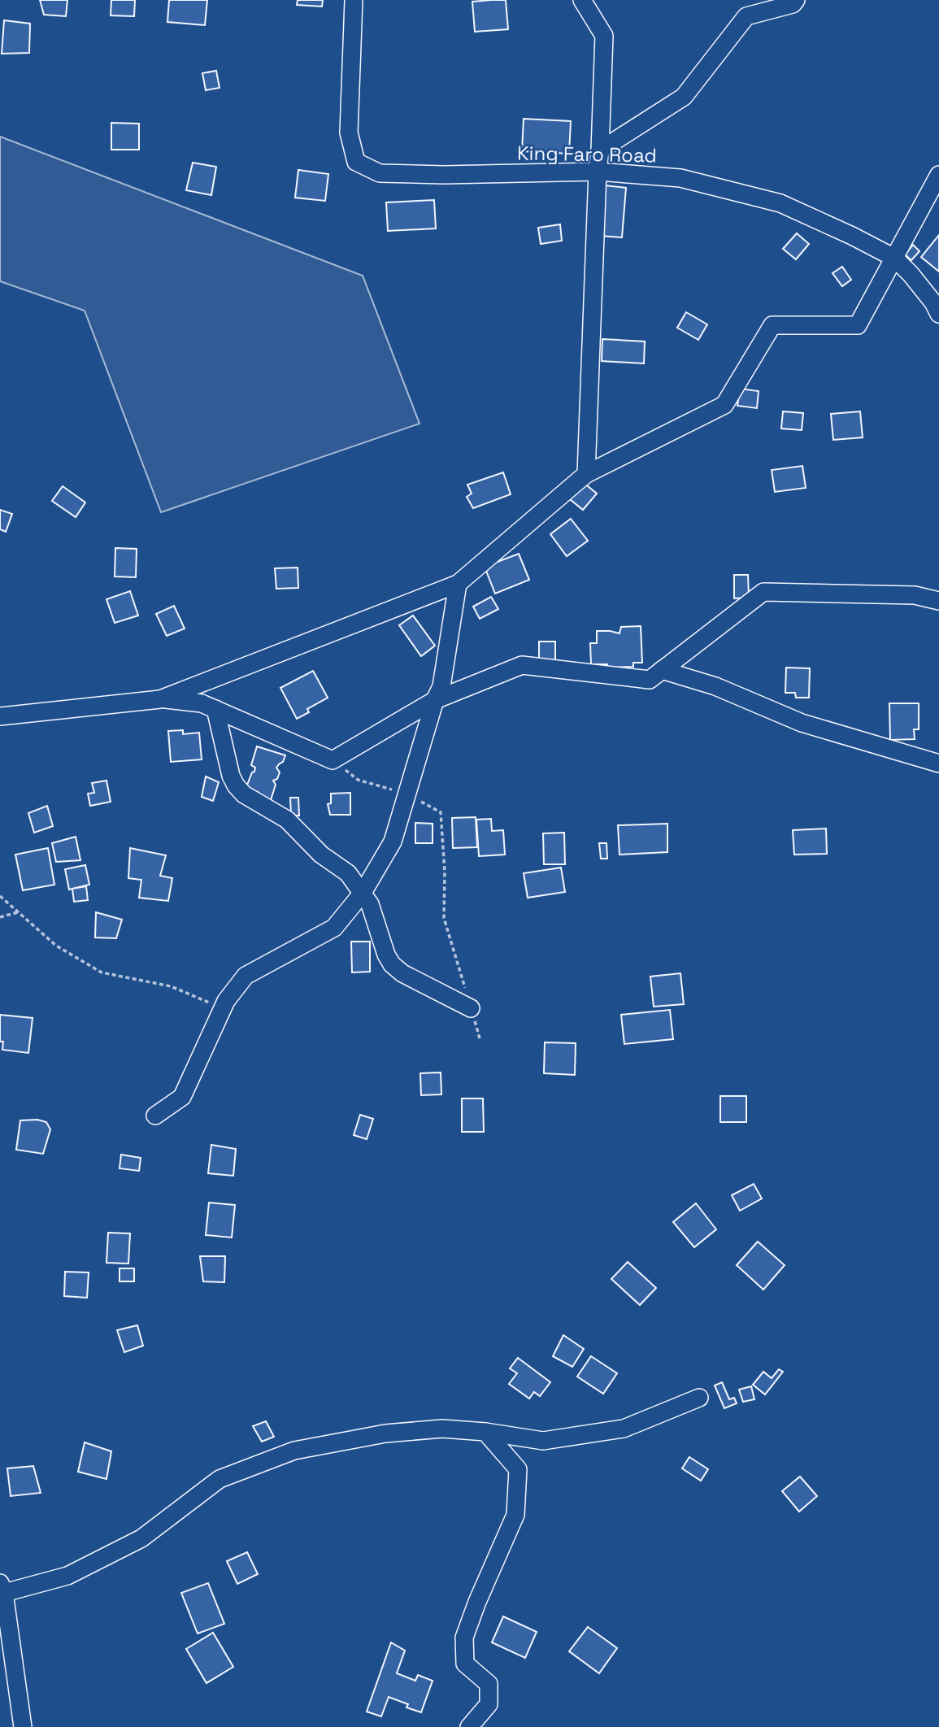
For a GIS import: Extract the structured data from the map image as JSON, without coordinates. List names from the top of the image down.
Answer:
{
  "streets": {
    "street": ["King Faro Road"]
  }
}
